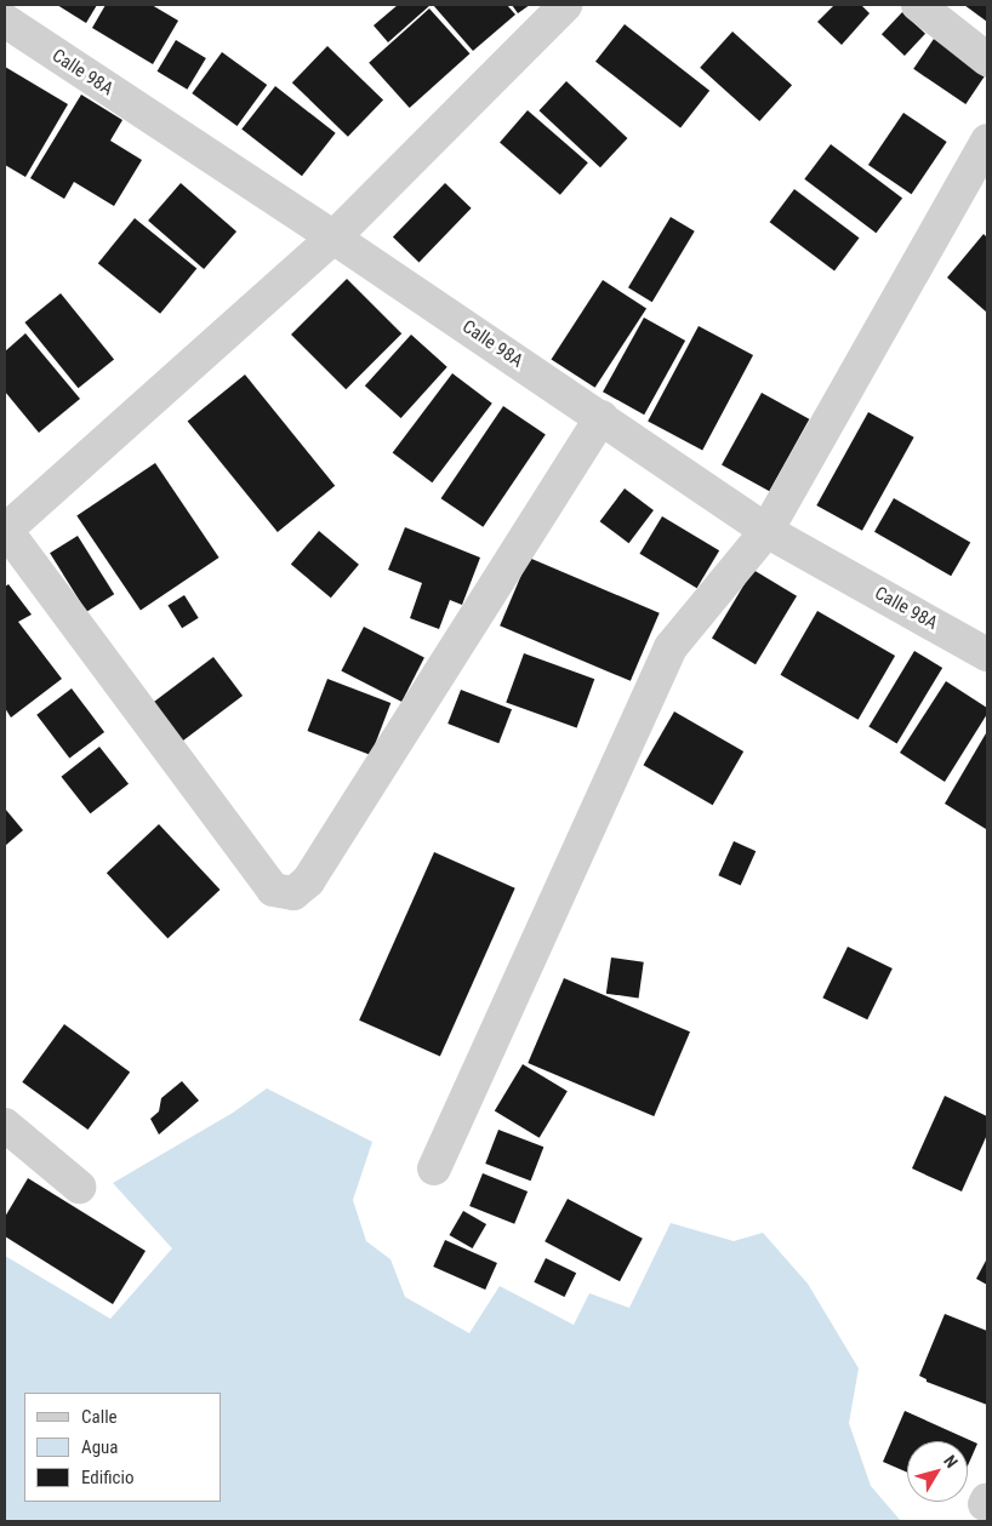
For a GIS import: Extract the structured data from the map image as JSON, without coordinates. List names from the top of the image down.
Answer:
{
  "streets": {
    "street": ["Calle 98A"]
  },
  "legend": ["Calle", "Agua", "Edificio"],
  "north": "top right"
}
